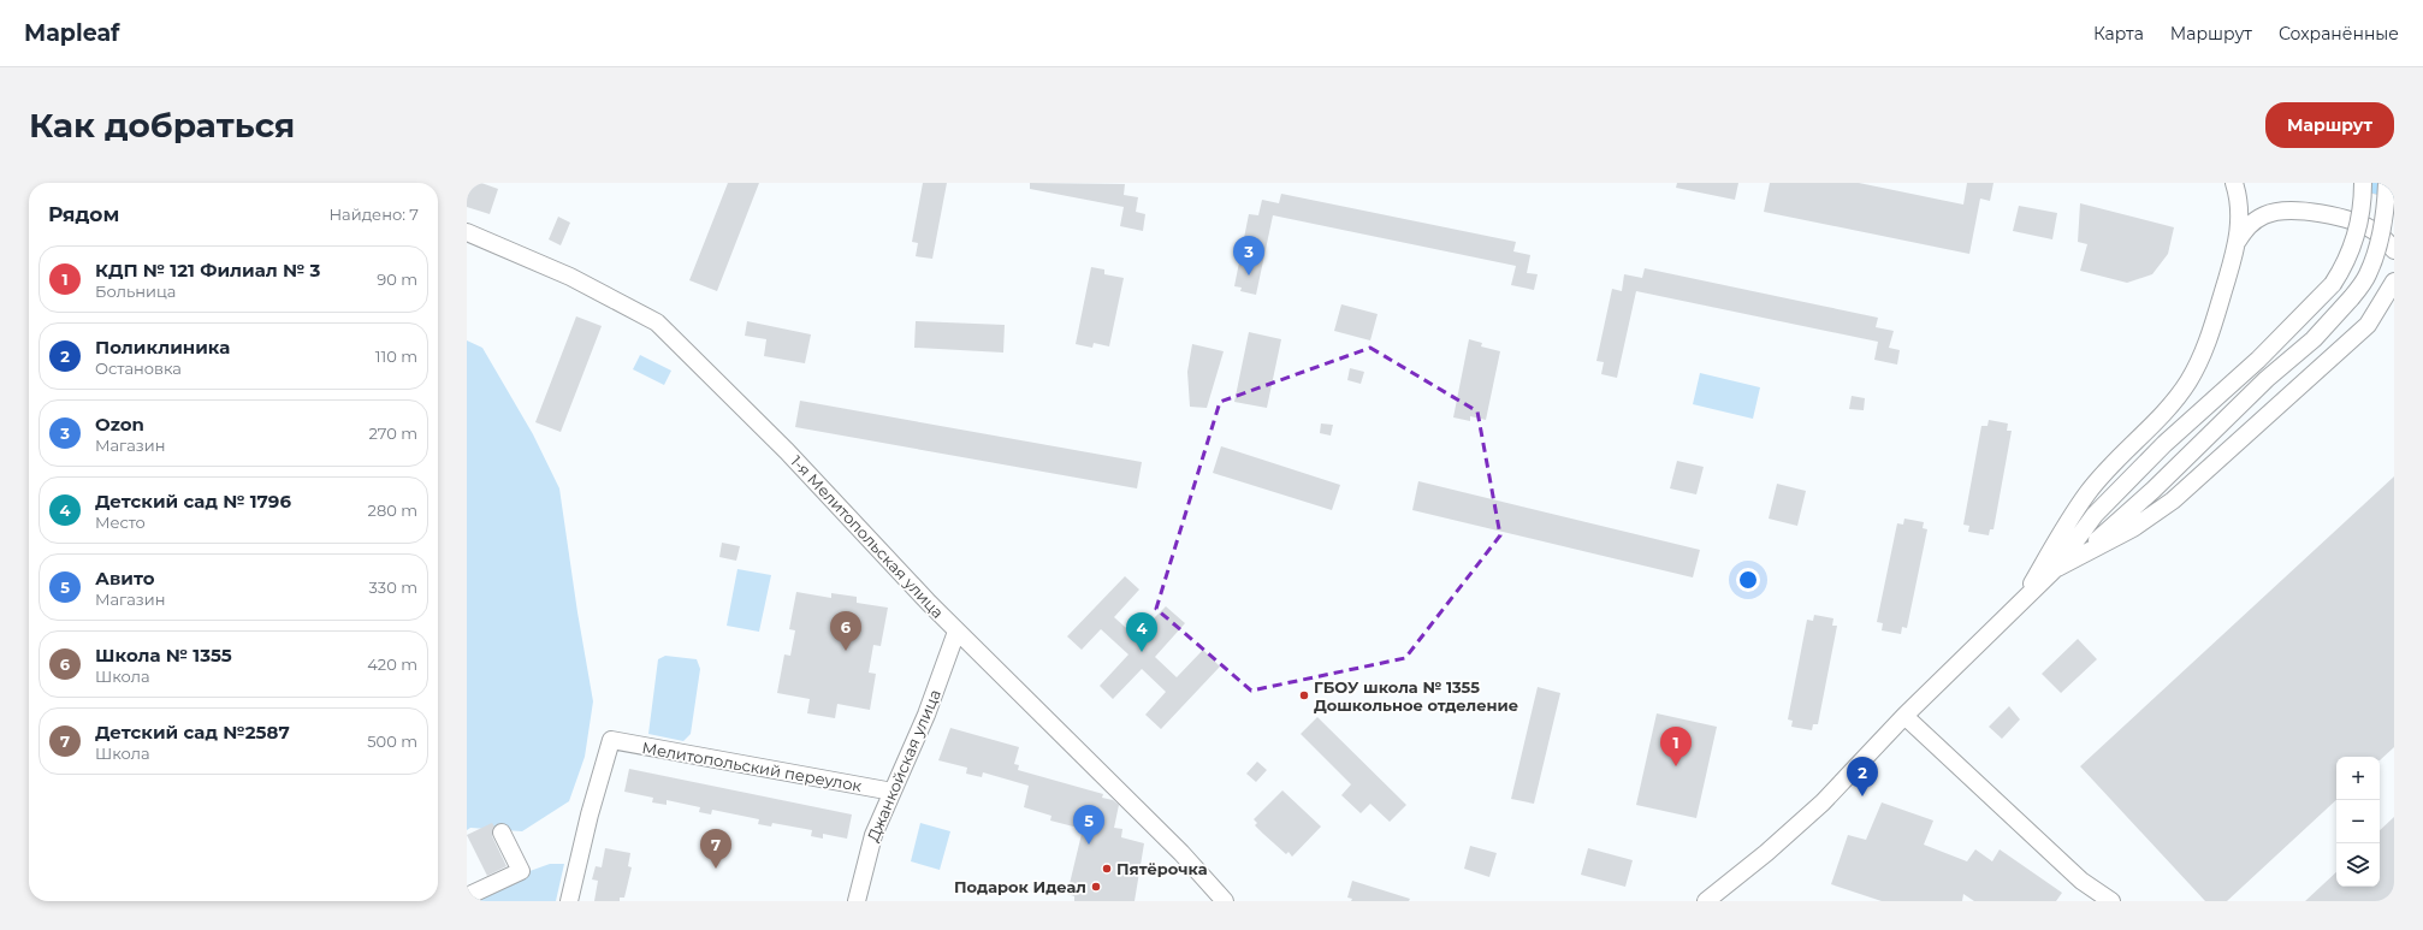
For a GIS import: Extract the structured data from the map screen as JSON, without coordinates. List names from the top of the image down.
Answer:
{
  "streets": {
    "street": ["1-я Мелитопольская улица", "Джанкойская улица", "Мелитопольский переулок"]
  },
  "crossings": [
    ["1-я Мелитопольская улица", "Джанкойская улица"],
    ["Джанкойская улица", "Мелитопольский переулок"]
  ],
  "places": ["ГБОУ школа № 1355 Дошкольное отделение", "Пятёрочка", "Подарок Идеал"],
  "page": {
    "header": "Mapleaf",
    "nav": ["Карта", "Маршрут", "Сохранённые"],
    "buttons": "Маршрут",
    "title": "Как добраться",
    "heading": ["Рядом", "Найдено: 7"],
    "pins": [
      "3",
      "6",
      "4",
      "1",
      "2",
      "5",
      "7"
    ],
    "list": [
      {
        "mark": "1",
        "name": "КДП № 121 Филиал № 3",
        "note": "Больница",
        "value": "90 m"
      },
      {
        "mark": "2",
        "name": "Поликлиника",
        "note": "Остановка",
        "value": "110 m"
      },
      {
        "mark": "3",
        "name": "Ozon",
        "note": "Магазин",
        "value": "270 m"
      },
      {
        "mark": "4",
        "name": "Детский сад № 1796",
        "note": "Место",
        "value": "280 m"
      },
      {
        "mark": "5",
        "name": "Авито",
        "note": "Магазин",
        "value": "330 m"
      },
      {
        "mark": "6",
        "name": "Школа № 1355",
        "note": "Школа",
        "value": "420 m"
      },
      {
        "mark": "7",
        "name": "Детский сад №2587",
        "note": "Школа",
        "value": "500 m"
      }
    ],
    "map_buttons": ["+", "−"]
  }
}
